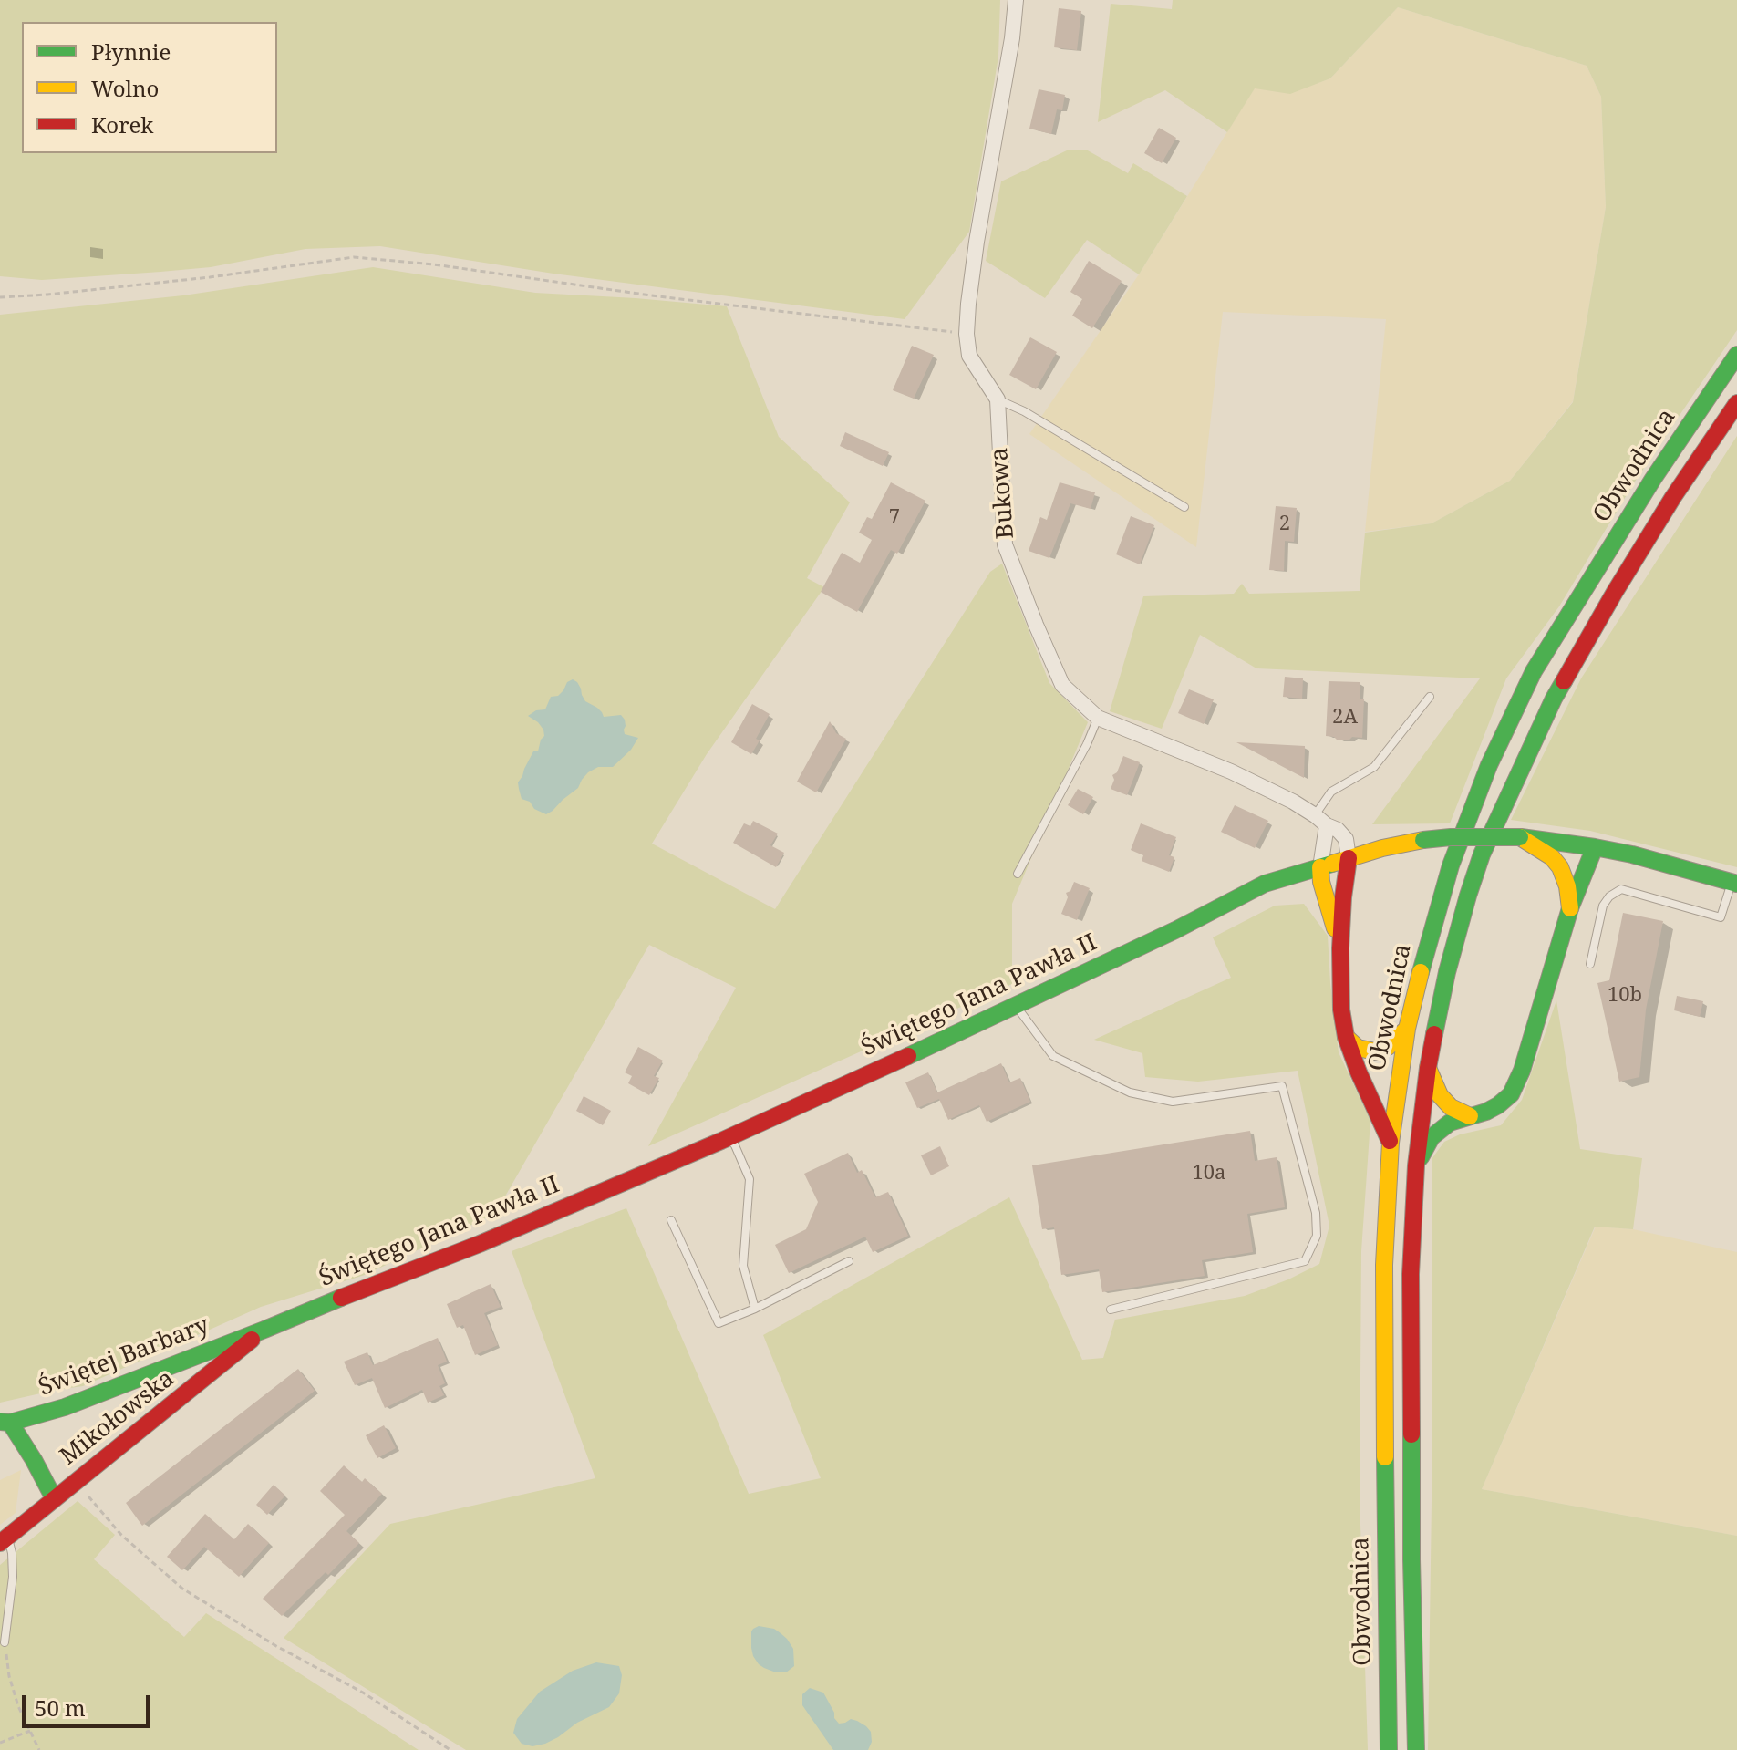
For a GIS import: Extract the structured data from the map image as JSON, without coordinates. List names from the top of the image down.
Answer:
{
  "streets": {
    "main road": [
      "Obwodnica",
      "Świętego Jana Pawła II",
      "Świętej Barbary",
      "Mikołowska"
    ],
    "street": ["Bukowa"]
  },
  "crossings": [
    ["Bukowa", "Świętego Jana Pawła II"],
    ["Świętego Jana Pawła II", "Świętej Barbary"],
    ["Świętego Jana Pawła II", "Mikołowska"],
    ["Świętej Barbary", "Mikołowska"]
  ],
  "house_numbers": [
    "7",
    "2",
    "2A",
    "10b",
    "10a"
  ],
  "legend": ["Płynnie", "Wolno", "Korek"],
  "scale_bar": "50 m"
}
